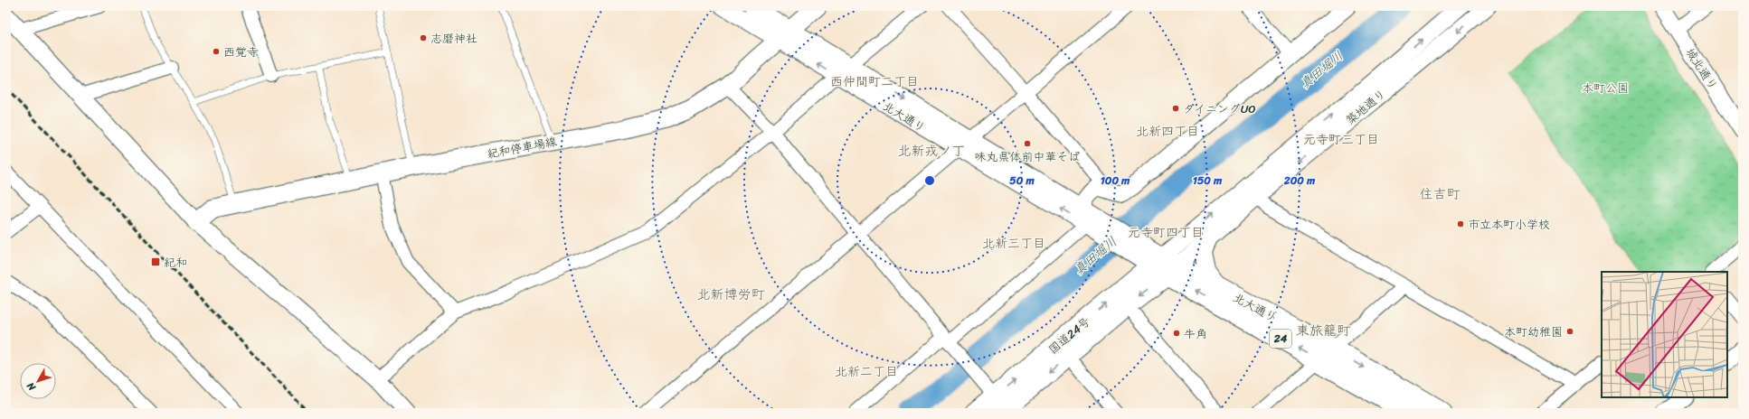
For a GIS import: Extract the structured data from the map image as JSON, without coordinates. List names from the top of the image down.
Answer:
{
  "streets": {
    "highway": ["北大通り", "国道24号", "24"],
    "main road": ["紀和停車場線"],
    "street": ["城北通り", "築地通り"]
  },
  "crossings": [
    ["築地通り", "北大通り"],
    ["築地通り", "国道24号"],
    ["北大通り", "紀和停車場線"],
    ["北大通り", "国道24号"]
  ],
  "districts": [
    "西仲間町二丁目",
    "北新四丁目",
    "元寺町三丁目",
    "北新戎ノ丁",
    "住吉町",
    "元寺町四丁目",
    "北新三丁目",
    "北新博労町",
    "東旅籠町",
    "北新二丁目"
  ],
  "water": ["真田堀川"],
  "parks": ["本町公園"],
  "places": {
    "other": [
      "志磨神社",
      "西覚寺",
      "ダイニングUO",
      "味丸県体前中華そば",
      "市立本町小学校",
      "本町幼稚園",
      "牛角"
    ],
    "transit": ["紀和"]
  },
  "north": "bottom left",
  "rings": [
    "50 m",
    "100 m",
    "150 m",
    "200 m"
  ]
}
